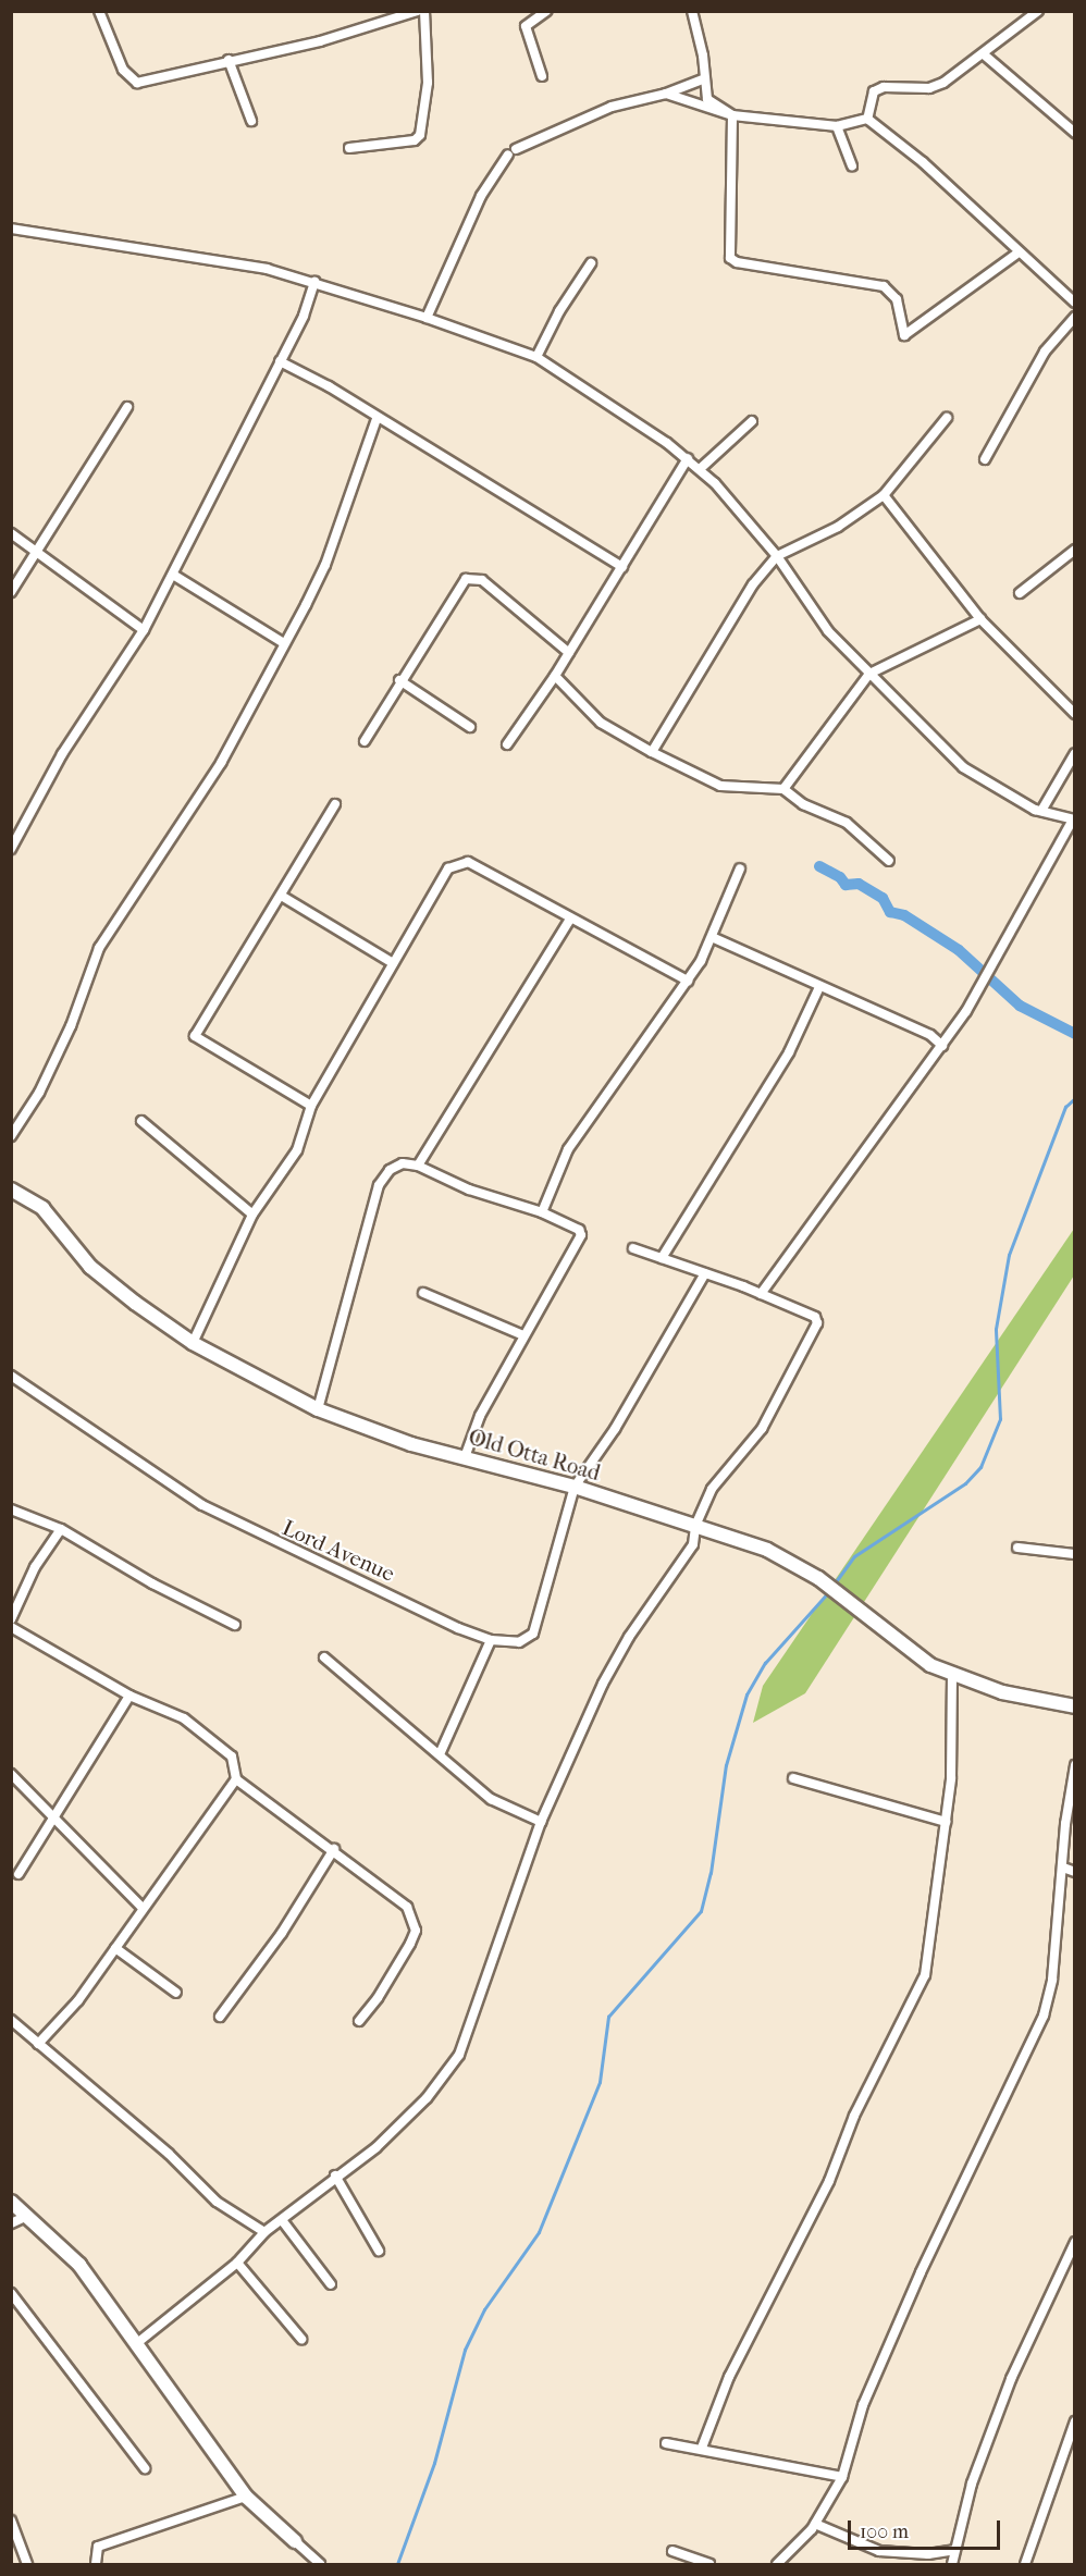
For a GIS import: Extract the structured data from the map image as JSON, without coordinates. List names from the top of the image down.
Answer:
{
  "streets": {
    "street": ["Old Otta Road", "Lord Avenue"]
  },
  "crossings": [
    ["Old Otta Road", "Lord Avenue"]
  ],
  "scale_bar": "100 m"
}
